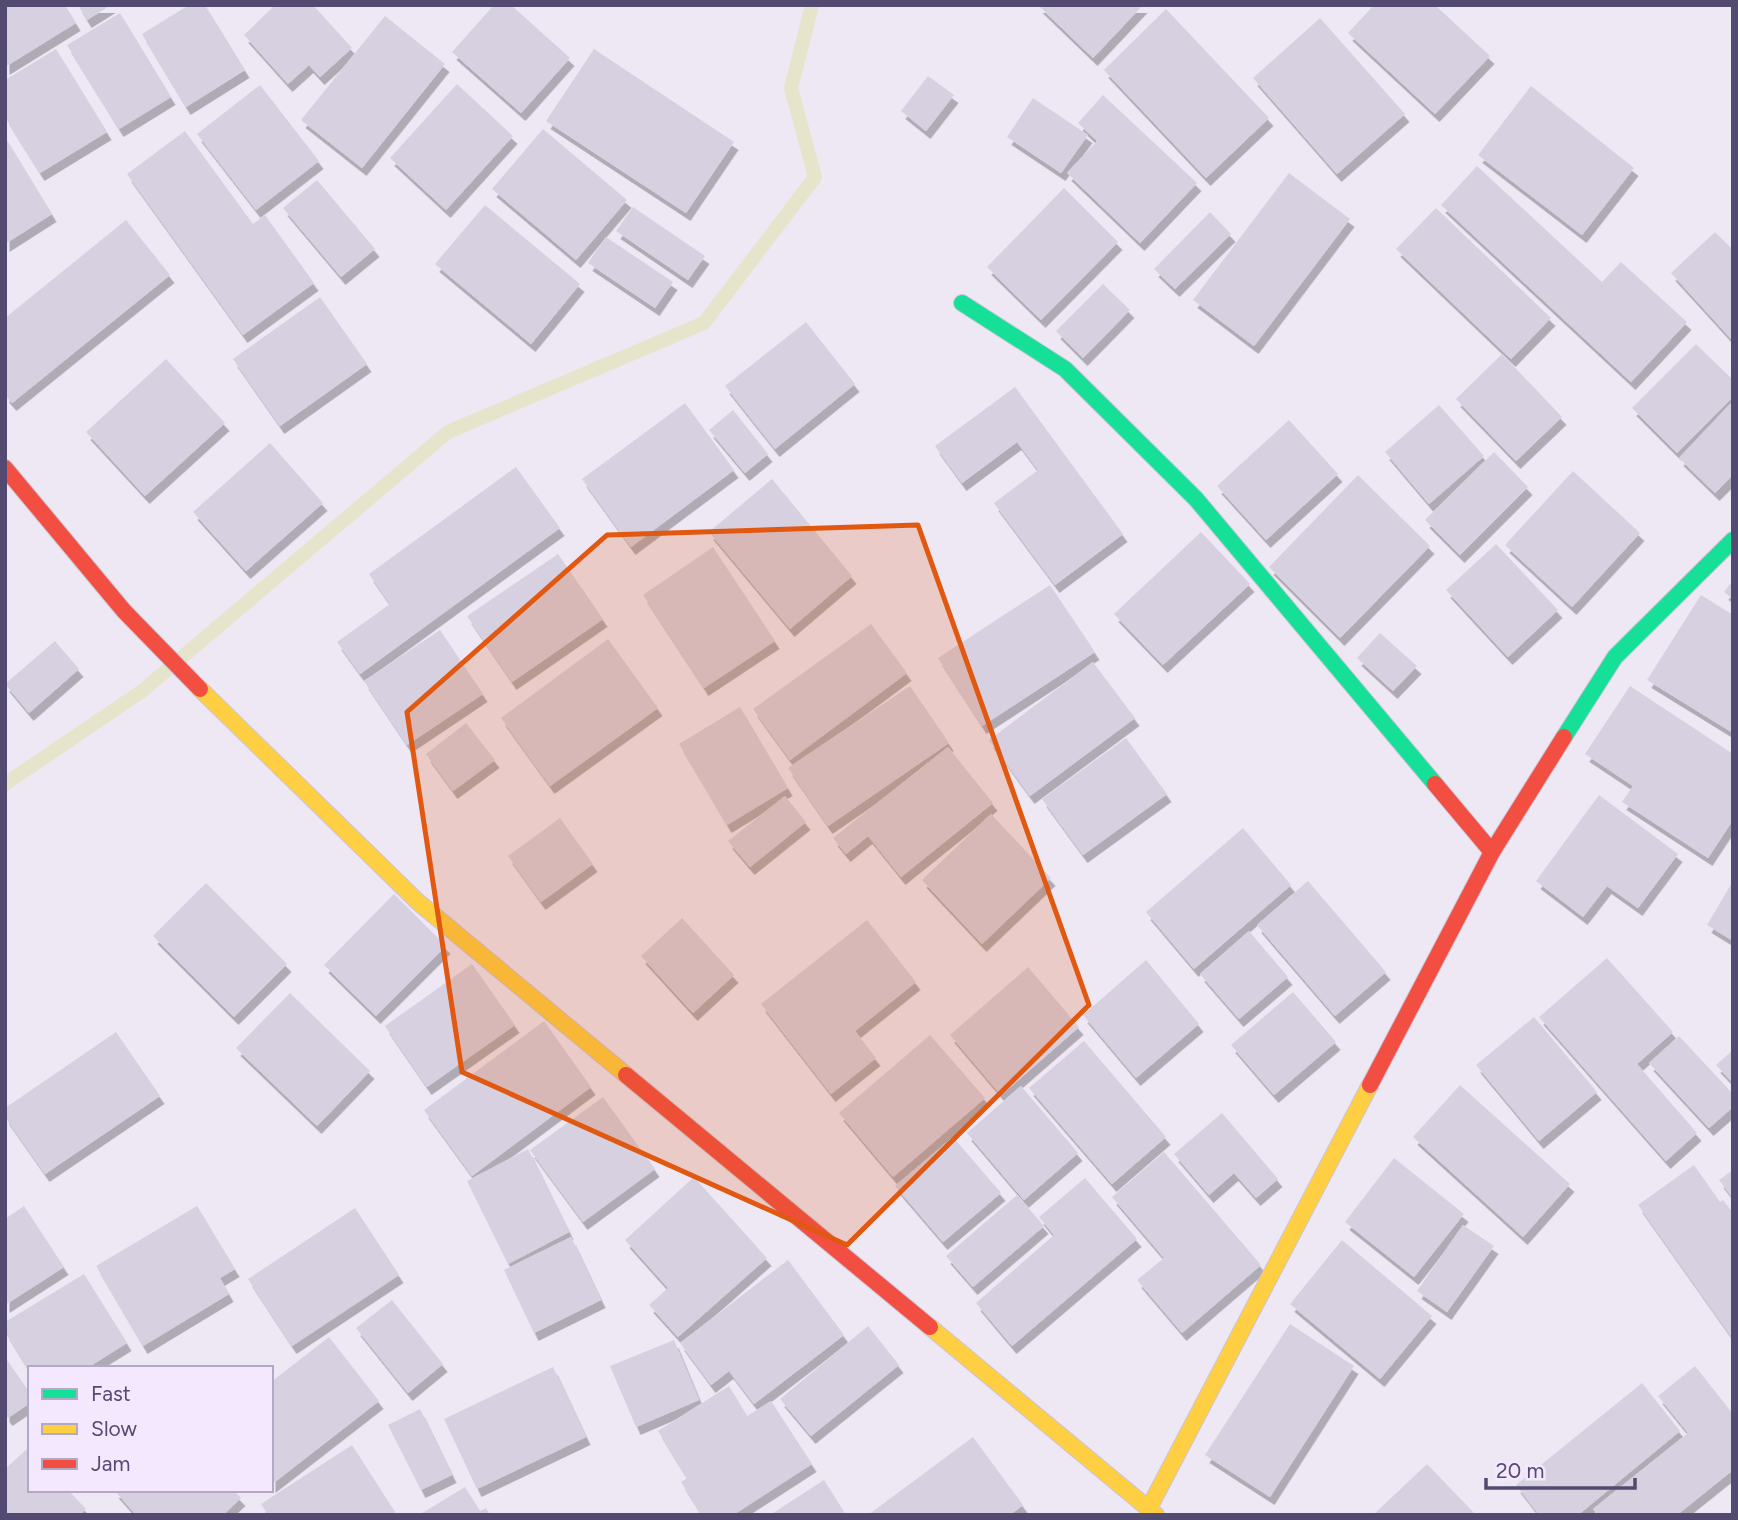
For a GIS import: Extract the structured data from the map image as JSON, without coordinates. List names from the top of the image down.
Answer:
{
  "legend": ["Fast", "Slow", "Jam"],
  "scale_bar": "20 m"
}
